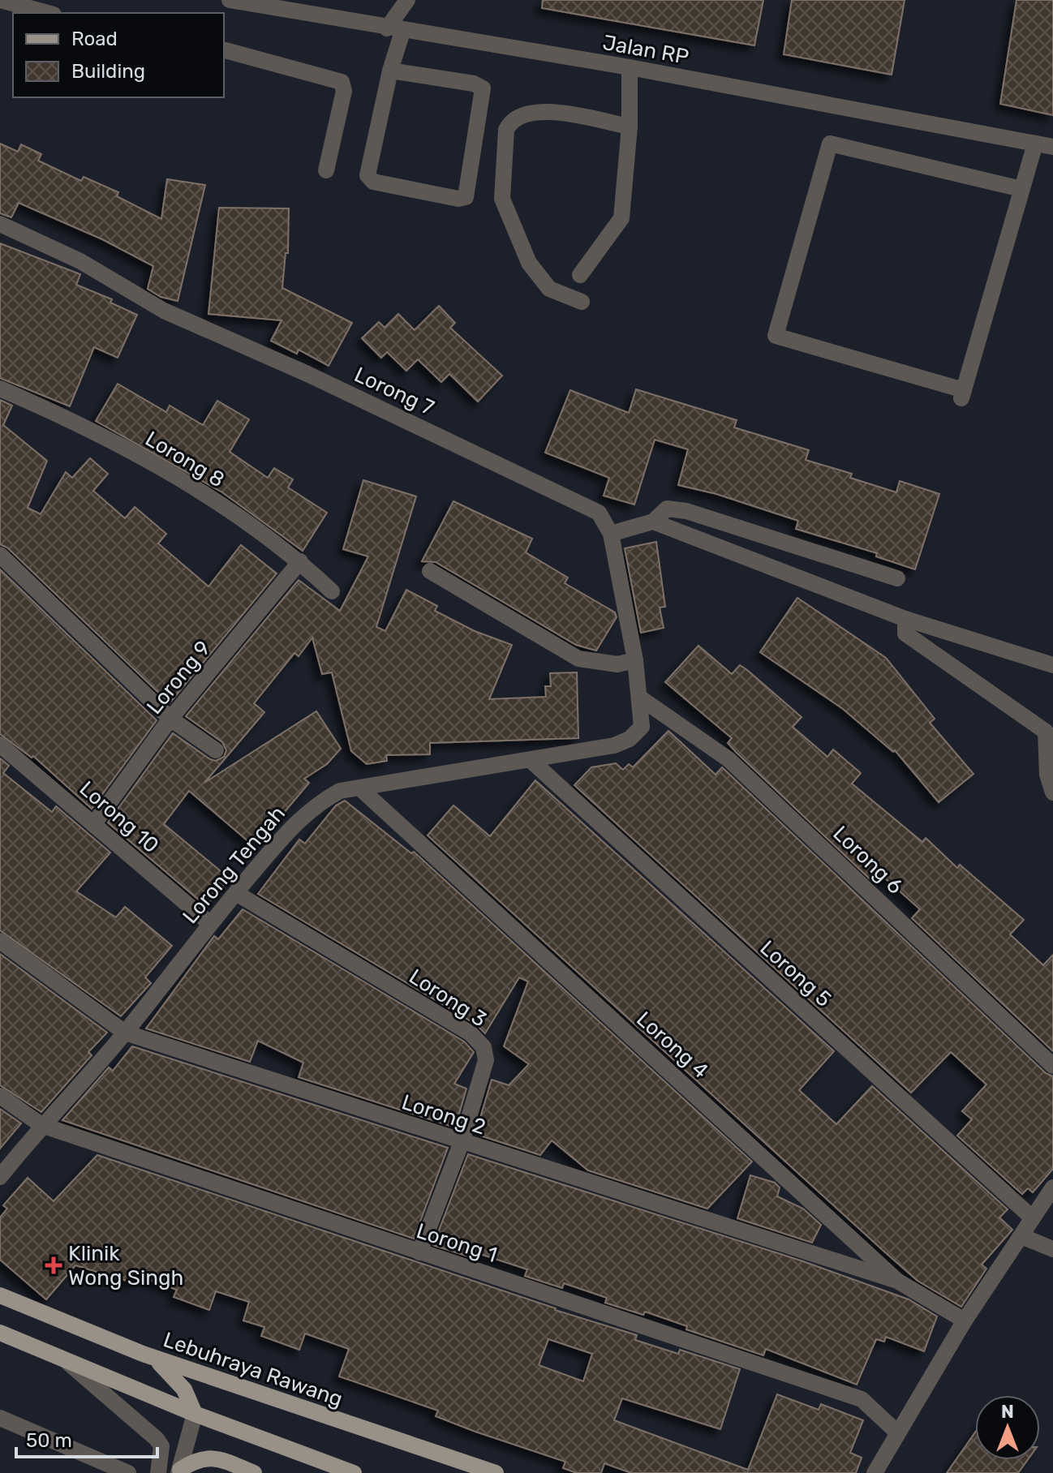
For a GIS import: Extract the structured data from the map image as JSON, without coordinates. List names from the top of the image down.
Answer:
{
  "streets": {
    "main road": ["Lebuhraya Rawang"],
    "street": [
      "Jalan RP",
      "Lorong 7",
      "Lorong 8",
      "Lorong 9",
      "Lorong 10",
      "Lorong 6",
      "Lorong Tengah",
      "Lorong 5",
      "Lorong 3",
      "Lorong 4",
      "Lorong 2",
      "Lorong 1"
    ]
  },
  "crossings": [
    ["Lorong 7", "Lorong 6"],
    ["Lorong 7", "Lorong Tengah"],
    ["Lorong 8", "Lorong 9"],
    ["Lorong 9", "Lorong 10"],
    ["Lorong 10", "Lorong Tengah"],
    ["Lorong 6", "Lorong Tengah"],
    ["Lorong Tengah", "Lorong 5"],
    ["Lorong Tengah", "Lorong 3"],
    ["Lorong Tengah", "Lorong 4"],
    ["Lorong Tengah", "Lorong 2"],
    ["Lorong Tengah", "Lorong 1"],
    ["Lorong 3", "Lorong 2"],
    ["Lorong 3", "Lorong 1"],
    ["Lorong 4", "Lorong 2"]
  ],
  "places": {
    "health": ["Klinik Wong Singh"]
  },
  "legend": ["Road", "Building"],
  "scale_bar": "50 m",
  "north": "top"
}
